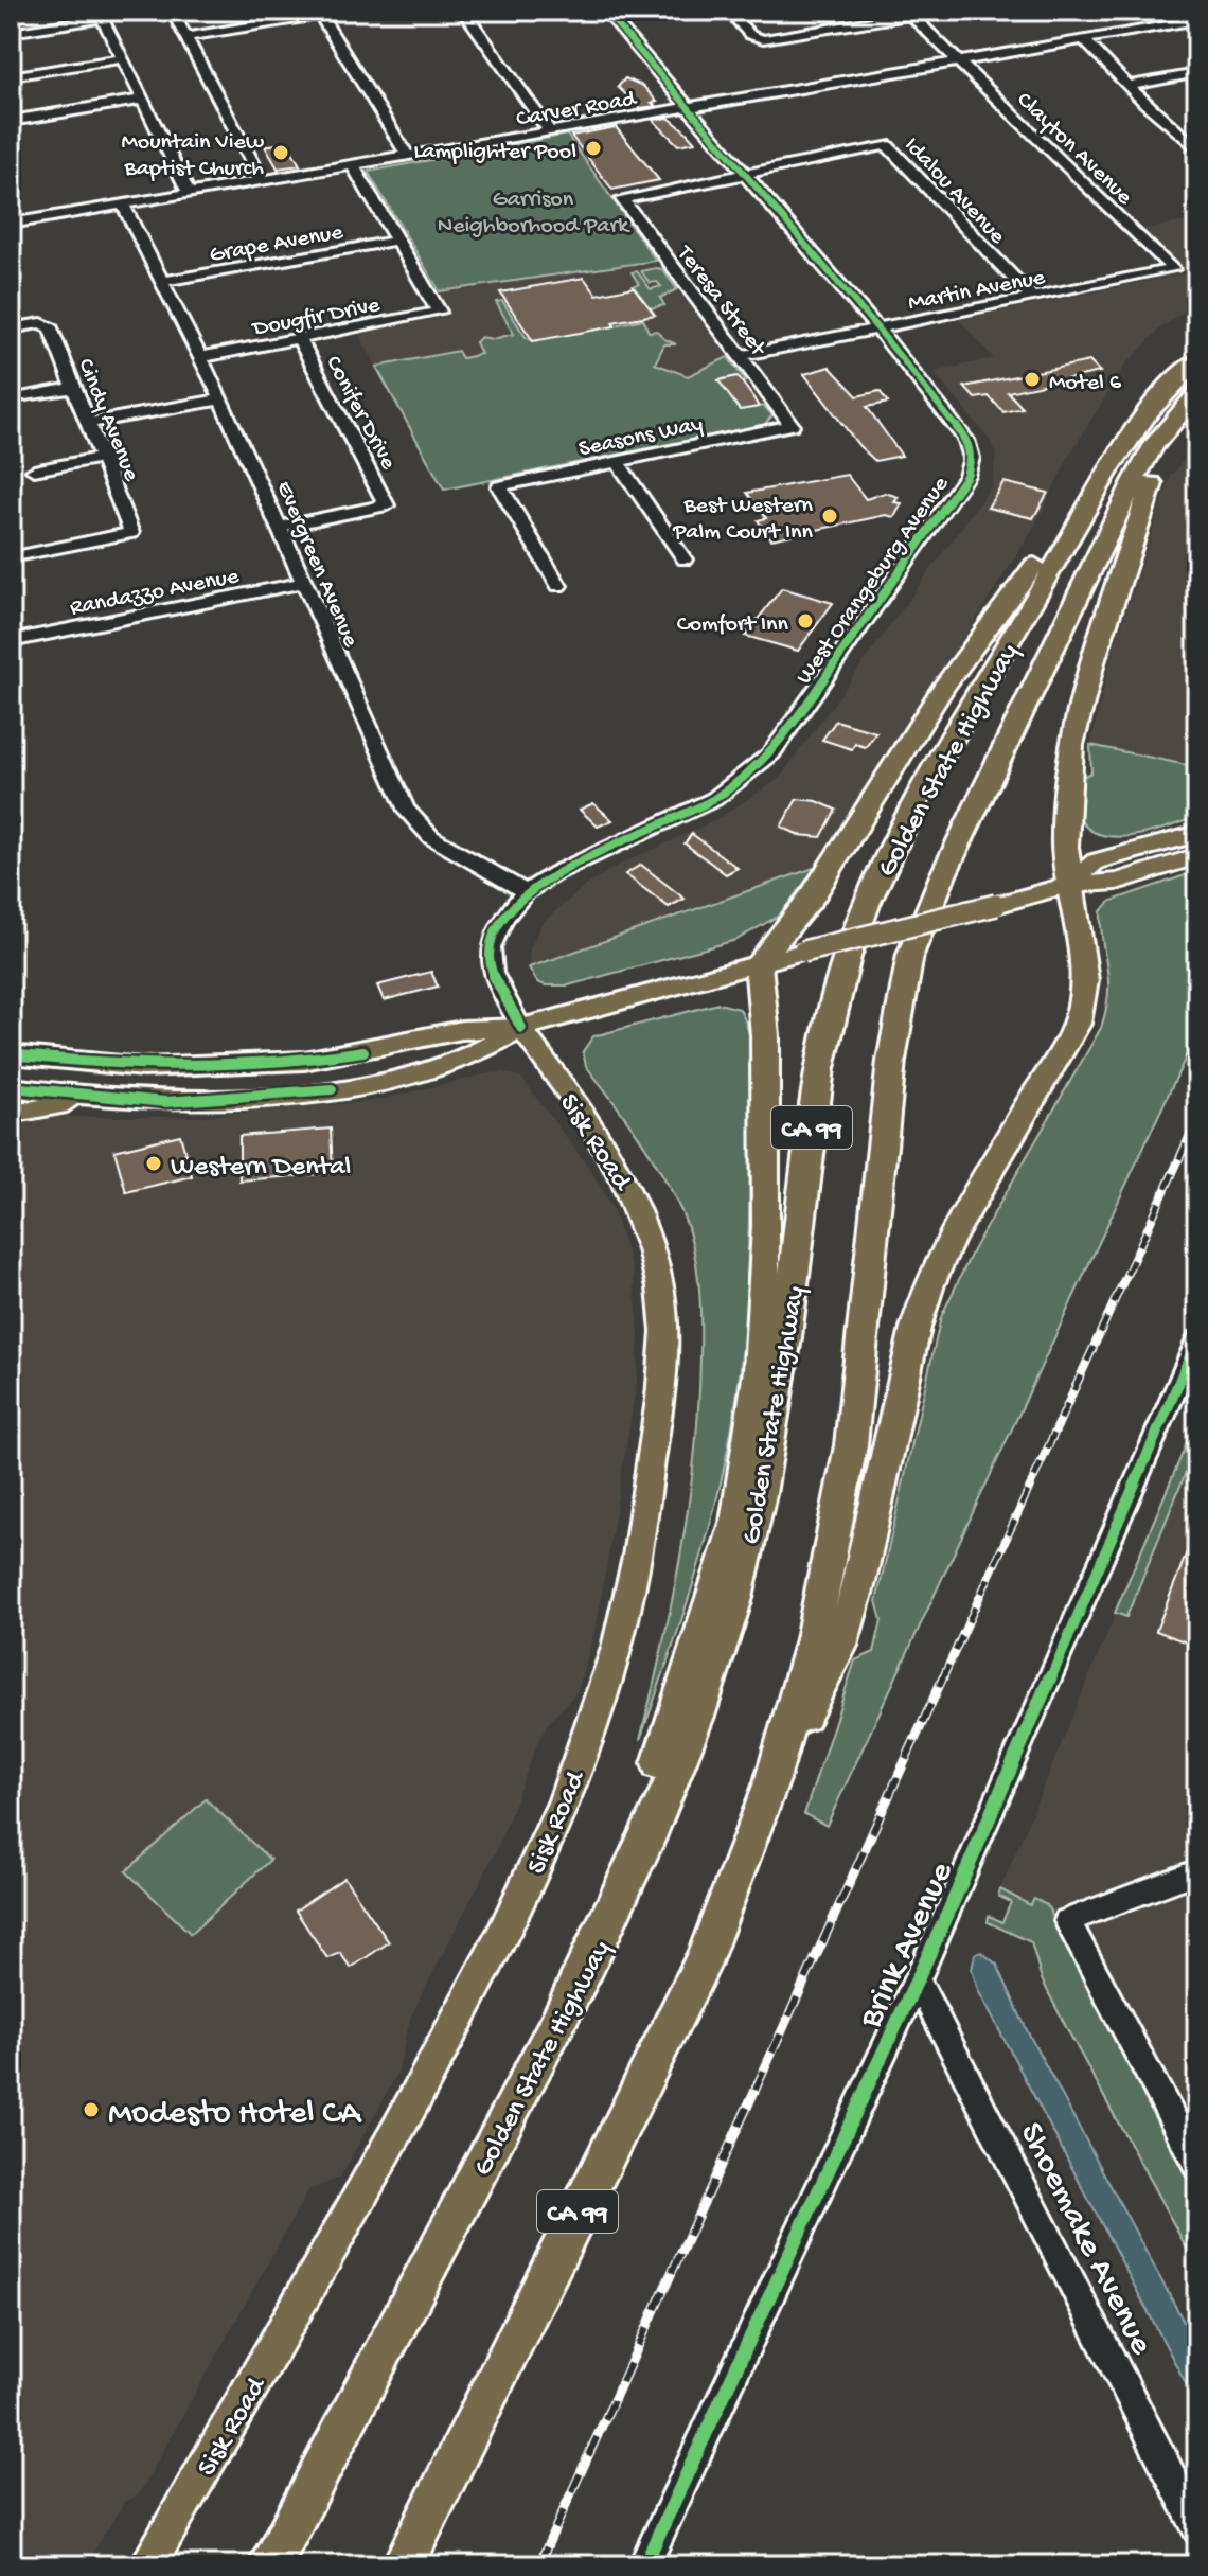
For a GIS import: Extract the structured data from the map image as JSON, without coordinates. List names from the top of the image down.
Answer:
{
  "streets": {
    "highway": ["Golden State Highway", "CA 99"],
    "main road": ["Sisk Road"],
    "street": [
      "Carver Road",
      "Clayton Avenue",
      "Idalou Avenue",
      "Grape Avenue",
      "Martin Avenue",
      "Teresa Street",
      "Dougfir Drive",
      "Conifer Drive",
      "Cindy Avenue",
      "Seasons Way",
      "Evergreen Avenue",
      "West Orangeburg Avenue",
      "Randazzo Avenue",
      "Brink Avenue",
      "Shoemake Avenue"
    ]
  },
  "crossings": [
    ["Carver Road", "Clayton Avenue"],
    ["Carver Road", "Evergreen Avenue"],
    ["Carver Road", "West Orangeburg Avenue"],
    ["Clayton Avenue", "Martin Avenue"],
    ["Idalou Avenue", "Martin Avenue"],
    ["Idalou Avenue", "Teresa Street"],
    ["Idalou Avenue", "West Orangeburg Avenue"],
    ["Grape Avenue", "Dougfir Drive"],
    ["Grape Avenue", "Evergreen Avenue"],
    ["Martin Avenue", "Teresa Street"],
    ["Martin Avenue", "West Orangeburg Avenue"],
    ["Teresa Street", "Seasons Way"],
    ["Teresa Street", "West Orangeburg Avenue"],
    ["Dougfir Drive", "Conifer Drive"],
    ["Dougfir Drive", "Evergreen Avenue"],
    ["Conifer Drive", "Evergreen Avenue"],
    ["Evergreen Avenue", "West Orangeburg Avenue"],
    ["Evergreen Avenue", "Randazzo Avenue"],
    ["West Orangeburg Avenue", "Sisk Road"],
    ["Brink Avenue", "Shoemake Avenue"]
  ],
  "parks": ["Garrison Neighborhood Park"],
  "places": [
    "Lamplighter Pool",
    "Mountain View Baptist Church",
    "Motel 6",
    "Best Western Palm Court Inn",
    "Comfort Inn",
    "Western Dental",
    "Modesto Hotel CA"
  ]
}
